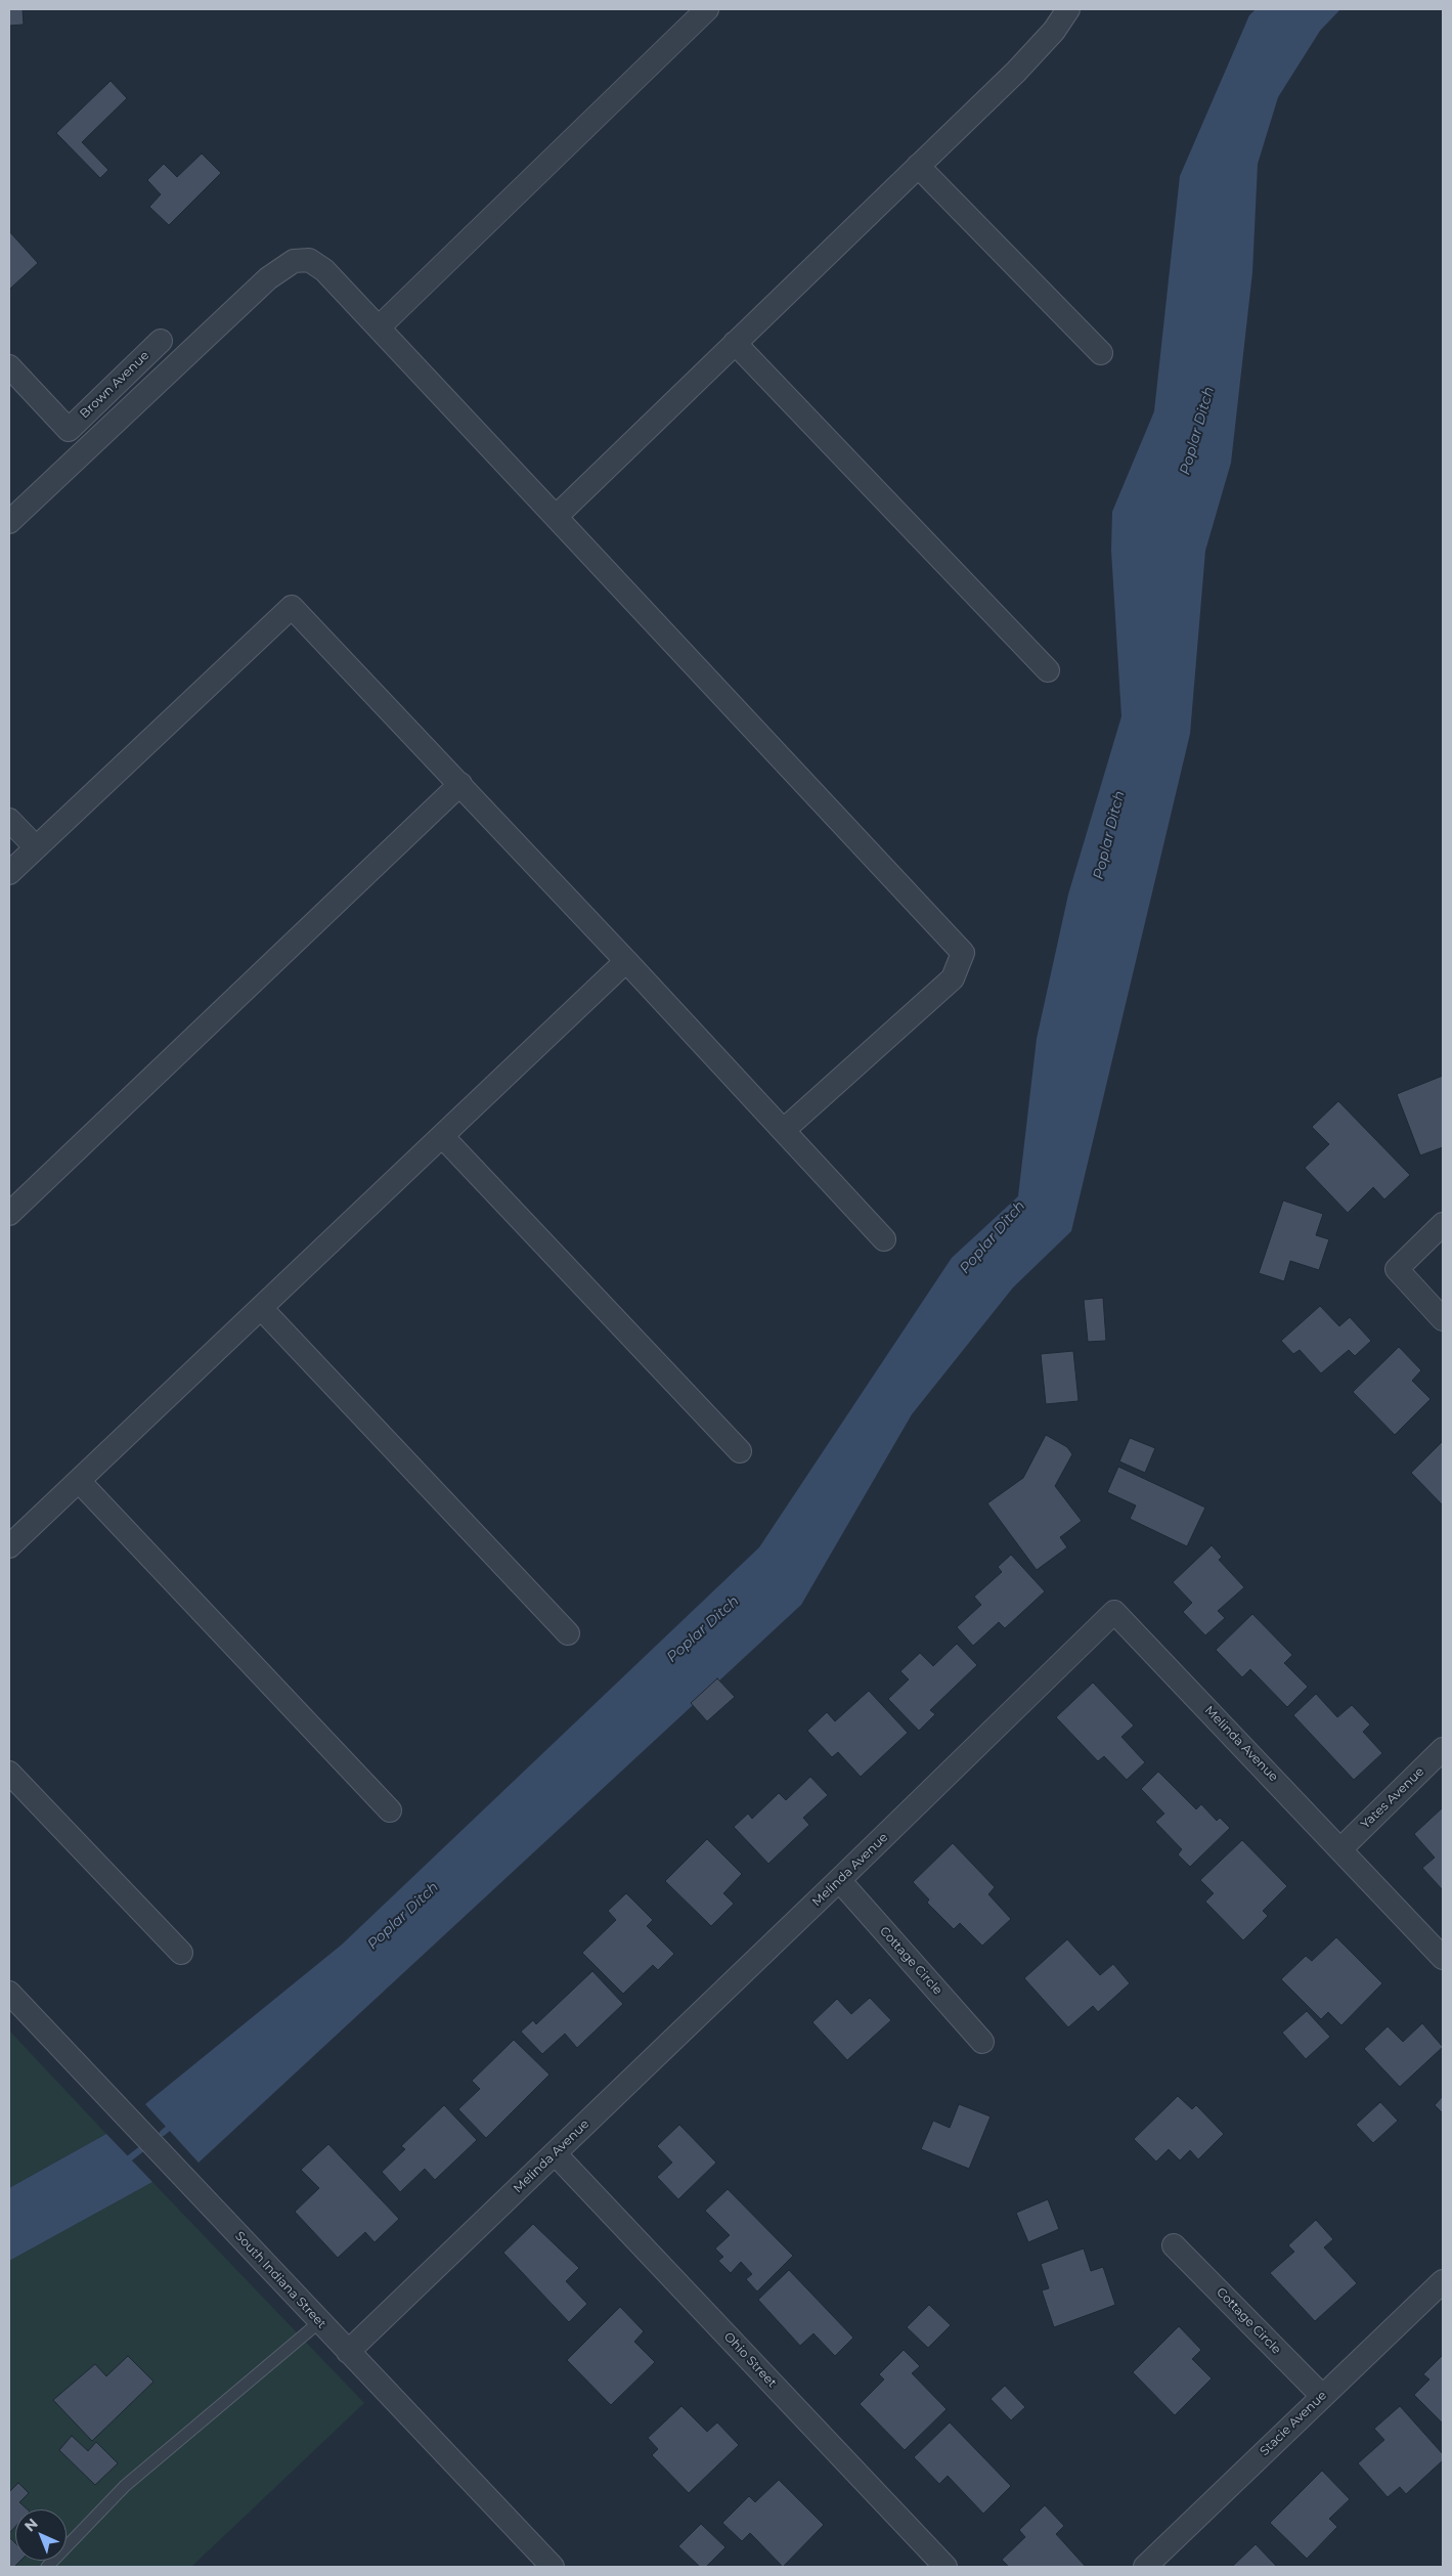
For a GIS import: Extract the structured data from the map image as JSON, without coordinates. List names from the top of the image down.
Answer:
{
  "streets": {
    "street": [
      "Brown Avenue",
      "Melinda Avenue",
      "Yates Avenue",
      "Cottage Circle",
      "South Indiana Street",
      "Ohio Street",
      "Stacie Avenue"
    ]
  },
  "crossings": [
    ["Melinda Avenue", "Yates Avenue"],
    ["Melinda Avenue", "Cottage Circle"],
    ["Melinda Avenue", "South Indiana Street"],
    ["Melinda Avenue", "Ohio Street"],
    ["Cottage Circle", "Stacie Avenue"]
  ],
  "water": ["Poplar Ditch"],
  "north": "top left"
}
